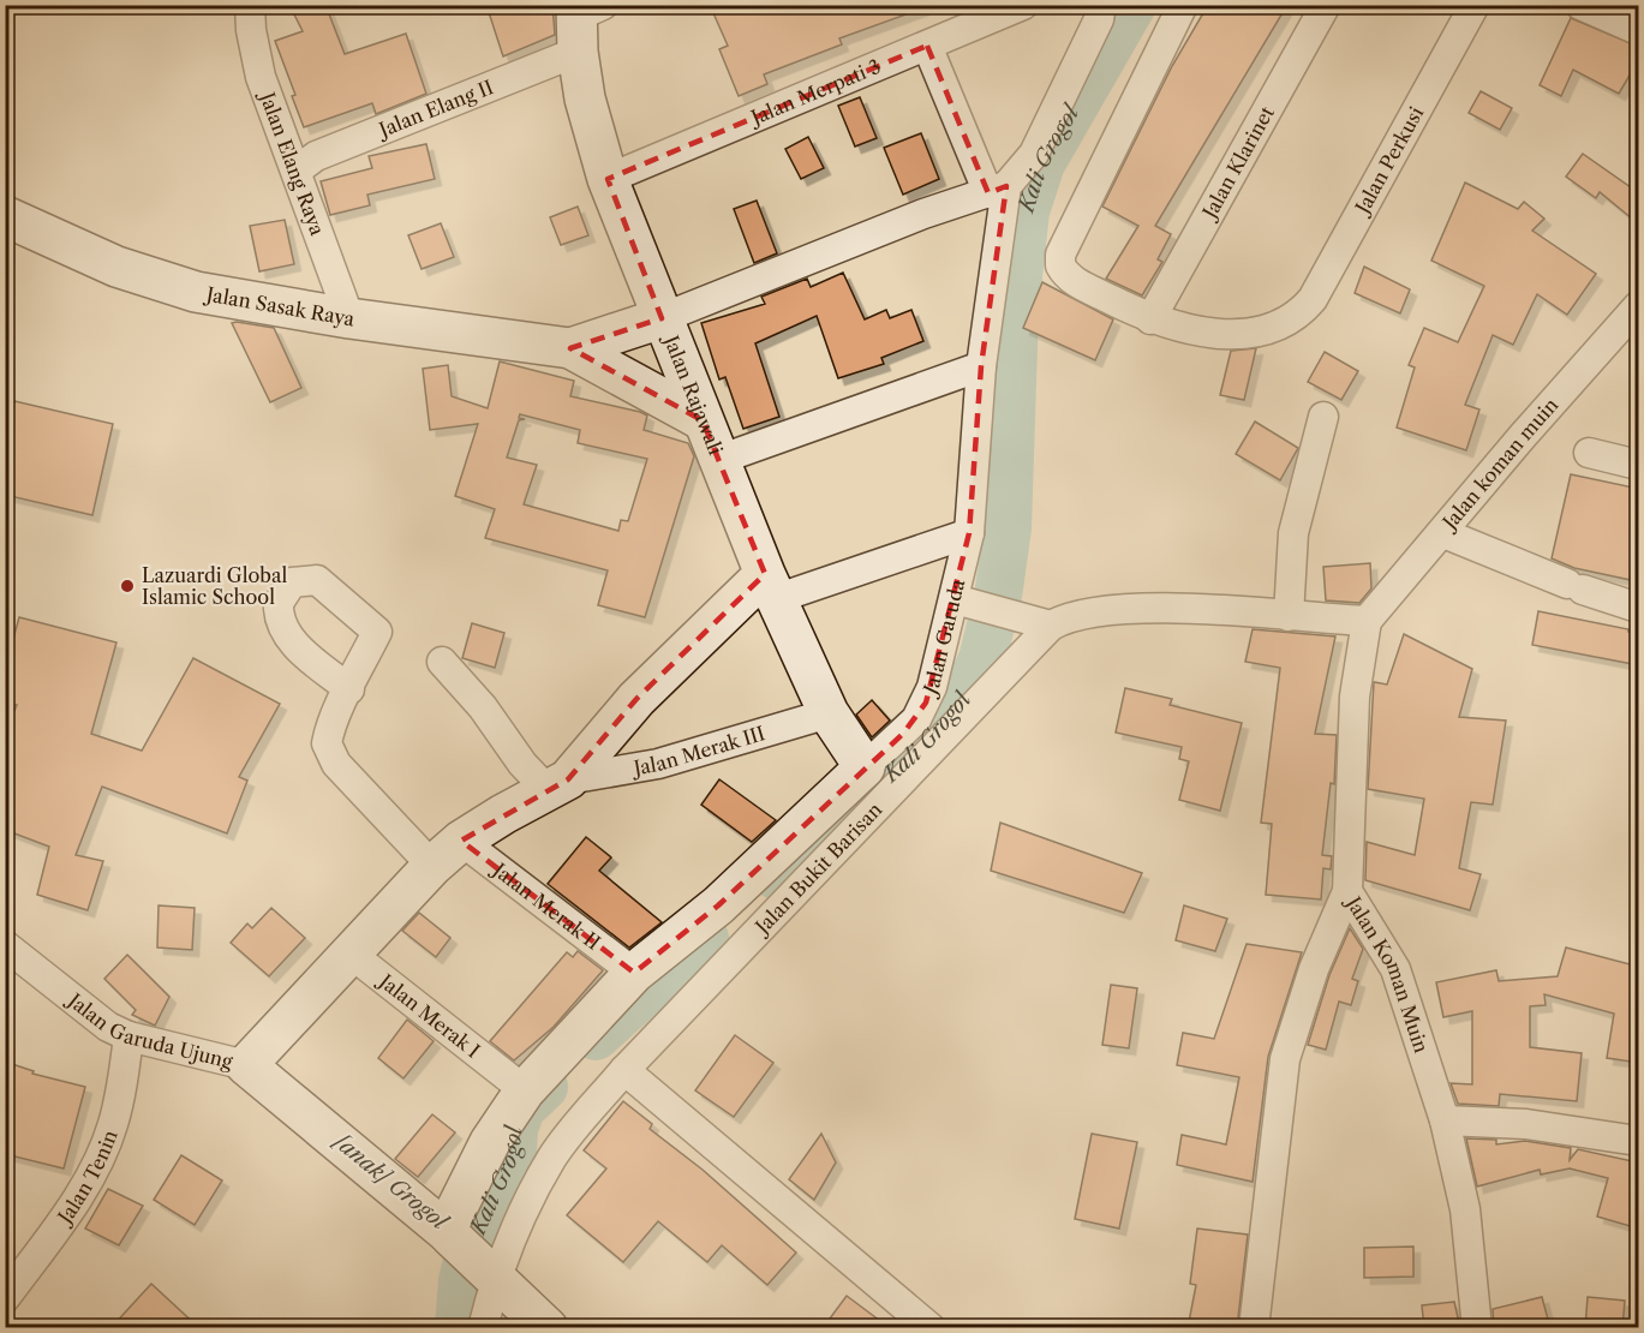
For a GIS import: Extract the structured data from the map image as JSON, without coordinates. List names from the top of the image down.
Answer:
{
  "streets": {
    "street": [
      "Jalan Merpati 3",
      "Jalan Elang II",
      "Jalan Perkusi",
      "Jalan Klarinet",
      "Jalan Elang Raya",
      "Jalan Sasak Raya",
      "Jalan Rajawali",
      "Jalan koman muin",
      "Jalan Garuda",
      "Jalan Merak III",
      "Jalan Bukit Barisan",
      "Jalan Merak II",
      "Jalan Koman Muin",
      "Jalan Merak I",
      "Jalan Garuda Ujung",
      "Jalan Tenin"
    ]
  },
  "crossings": [
    ["Jalan Merpati 3", "Jalan Rajawali"],
    ["Jalan Elang II", "Jalan Elang Raya"],
    ["Jalan Elang II", "Jalan Rajawali"],
    ["Jalan Perkusi", "Jalan Klarinet"],
    ["Jalan Elang Raya", "Jalan Sasak Raya"],
    ["Jalan Sasak Raya", "Jalan Rajawali"],
    ["Jalan Rajawali", "Jalan Garuda"],
    ["Jalan Rajawali", "Jalan Merak III"],
    ["Jalan koman muin", "Jalan Bukit Barisan"],
    ["Jalan koman muin", "Jalan Koman Muin"],
    ["Jalan Garuda", "Jalan Merak II"],
    ["Jalan Garuda", "Jalan Merak I"],
    ["Jalan Garuda", "Jalan Garuda Ujung"],
    ["Jalan Bukit Barisan", "Jalan Koman Muin"],
    ["Jalan Bukit Barisan", "Jalan Garuda Ujung"],
    ["Jalan Garuda Ujung", "Jalan Tenin"]
  ],
  "water": ["Kali Grogol", "[anak] Grogol"],
  "places": ["Lazuardi Global Islamic School"]
}
